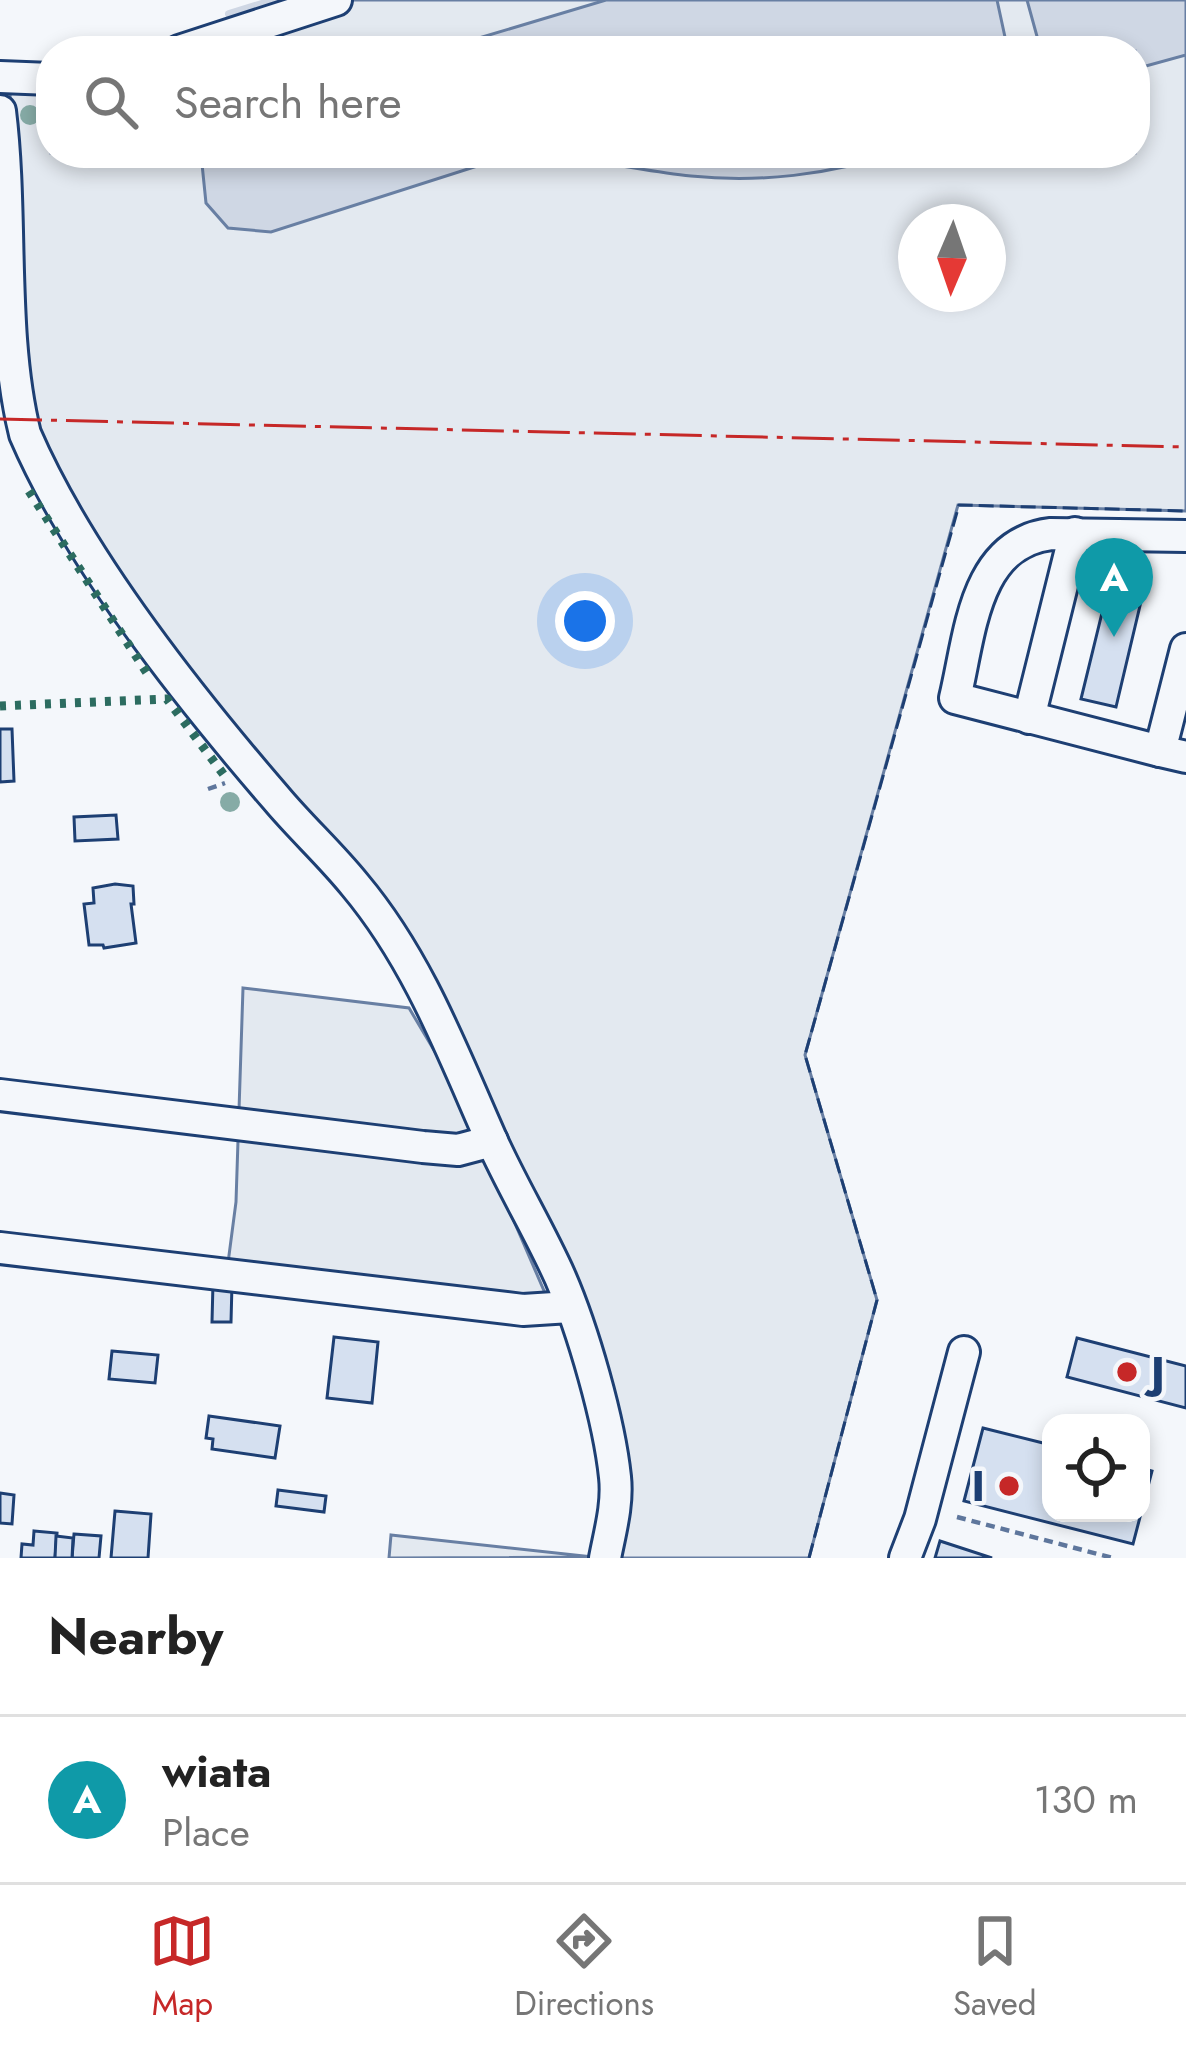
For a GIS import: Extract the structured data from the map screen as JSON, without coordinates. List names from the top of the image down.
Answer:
{
  "places": ["J", "I"],
  "north": "bottom",
  "page": {
    "search": "Search here",
    "pins": "A",
    "heading": "Nearby",
    "list": [
      {
        "mark": "A",
        "name": "wiata",
        "note": "Place",
        "value": "130 m"
      }
    ],
    "nav": ["Map", "Directions", "Saved"]
  }
}
